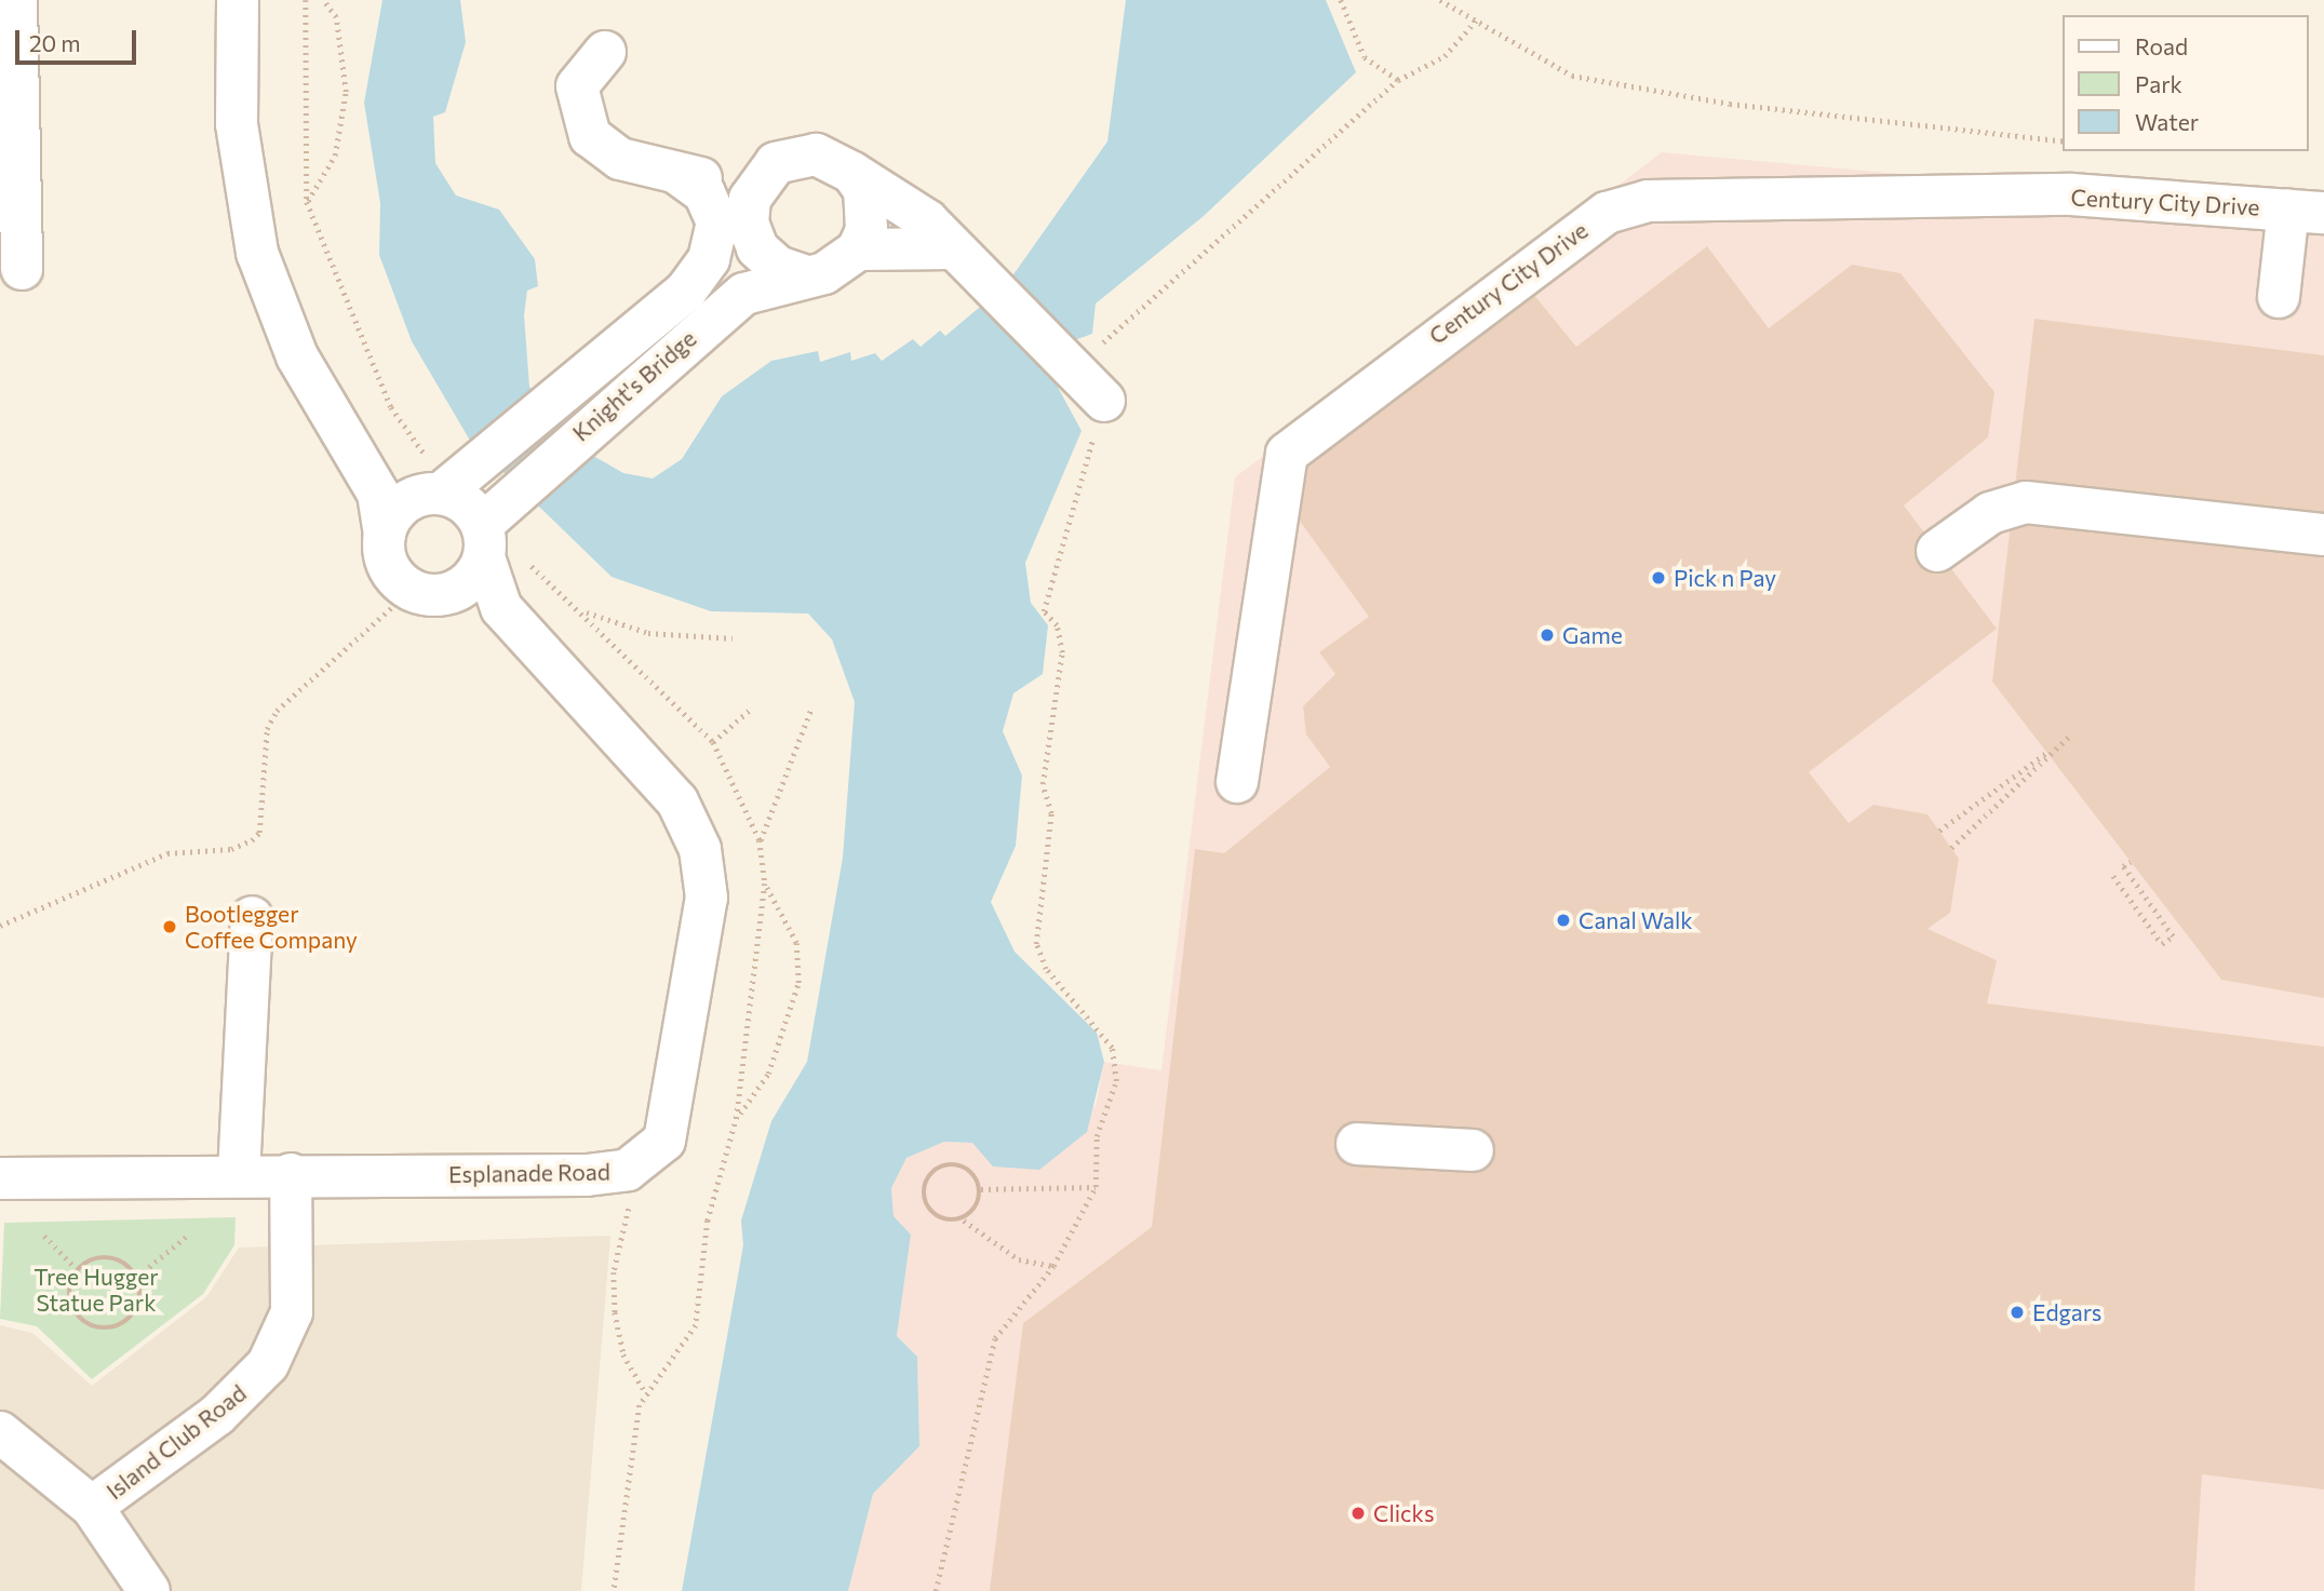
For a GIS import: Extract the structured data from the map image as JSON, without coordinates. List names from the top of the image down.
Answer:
{
  "streets": {
    "street": [
      "Century City Drive",
      "Knight's Bridge",
      "Esplanade Road",
      "Island Club Road"
    ]
  },
  "crossings": [
    ["Knight's Bridge", "Esplanade Road"],
    ["Esplanade Road", "Island Club Road"]
  ],
  "parks": ["Tree Hugger Statue Park"],
  "places": [
    "Pick n Pay",
    "Game",
    "Canal Walk",
    "Bootlegger Coffee Company",
    "Edgars",
    "Clicks"
  ],
  "legend": ["Road", "Park", "Water"],
  "scale_bar": "20 m"
}
